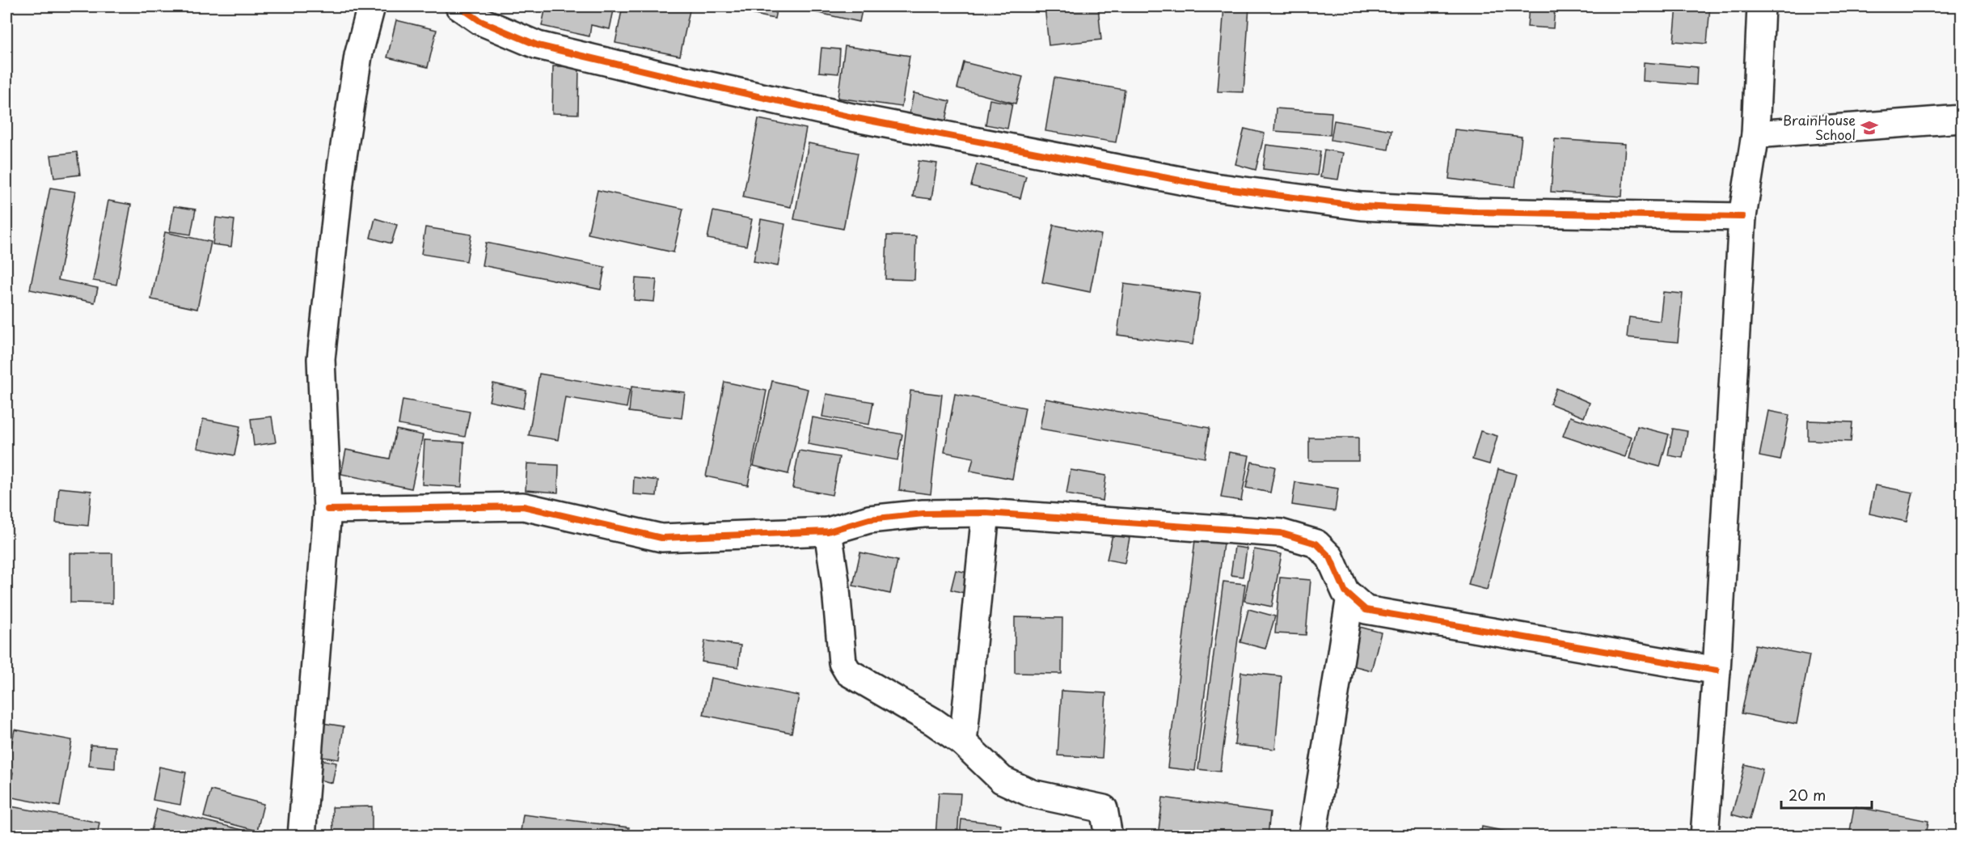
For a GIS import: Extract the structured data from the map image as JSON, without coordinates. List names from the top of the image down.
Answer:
{
  "places": {
    "school or university": ["BrainHouse School"]
  },
  "scale_bar": "20 m"
}
